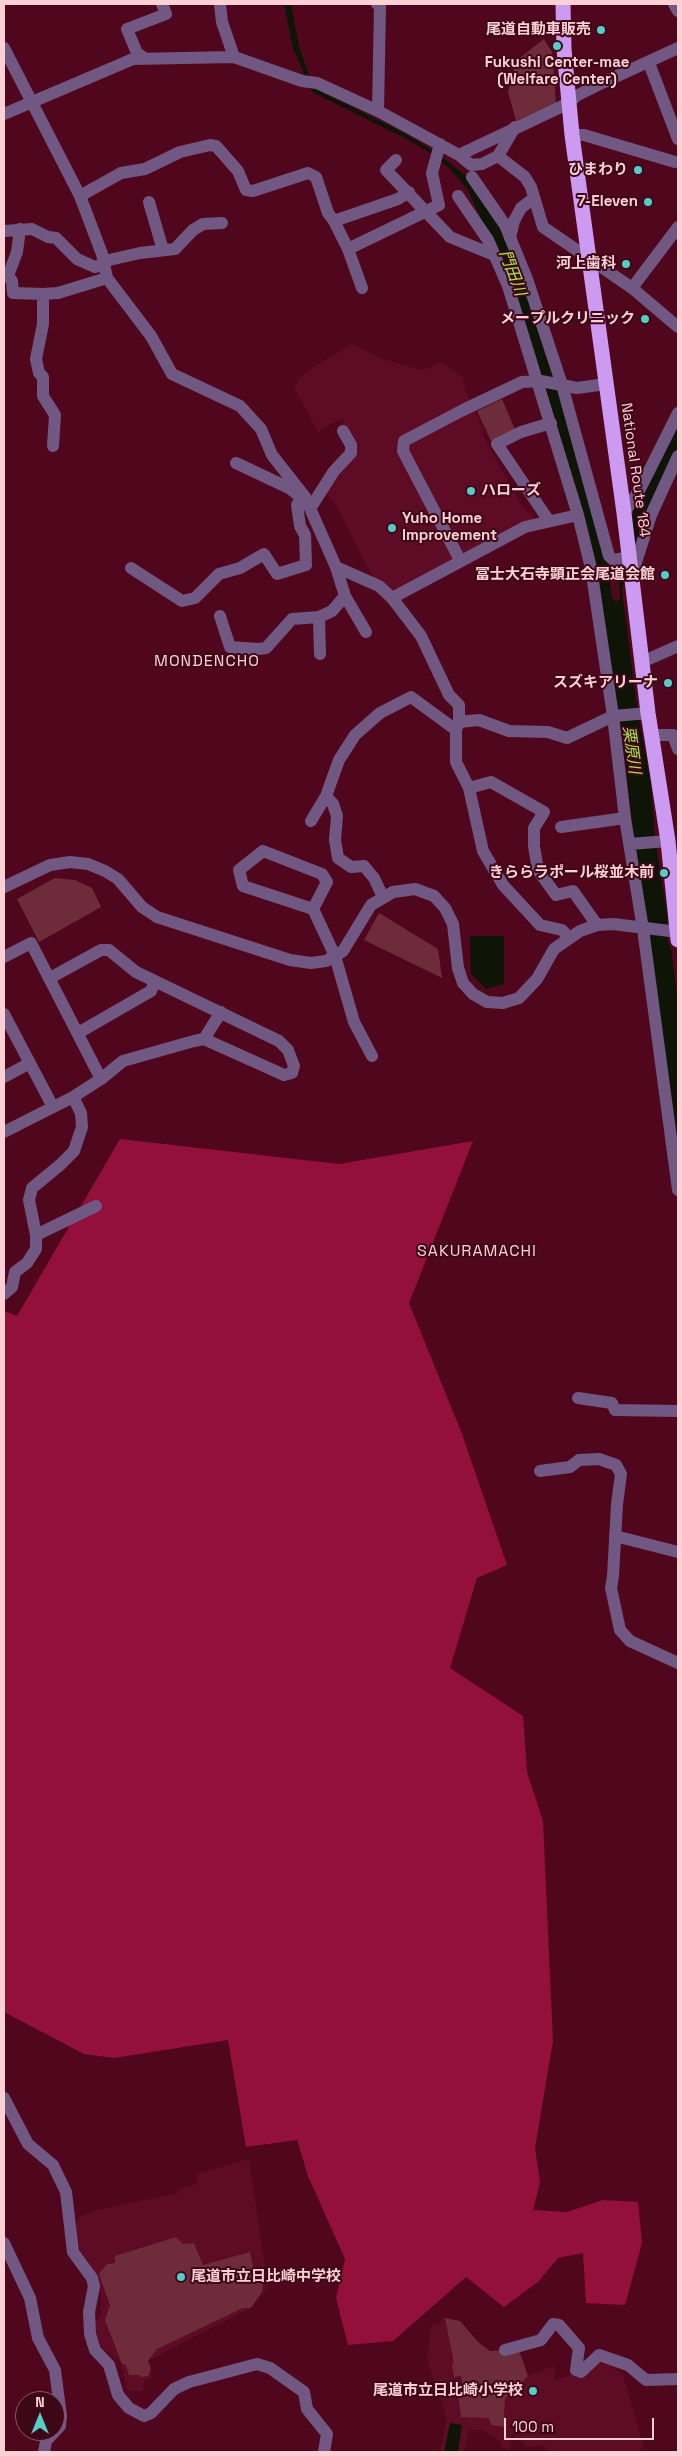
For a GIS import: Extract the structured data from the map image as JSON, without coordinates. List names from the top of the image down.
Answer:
{
  "streets": {
    "highway": ["National Route 184"]
  },
  "districts": ["MONDENCHO", "SAKURAMACHI"],
  "water": ["門田川", "栗原川"],
  "places": [
    "尾道自動車販売",
    "Fukushi Center-mae (Welfare Center)",
    "ひまわり",
    "7-Eleven",
    "河上歯科",
    "メープルクリニック",
    "ハローズ",
    "Yuho Home Improvement",
    "冨士大石寺顕正会尾道会館",
    "スズキアリーナ",
    "きららラポール桜並木前",
    "尾道市立日比崎中学校",
    "尾道市立日比崎小学校"
  ],
  "scale_bar": "100 m",
  "north": "top"
}
